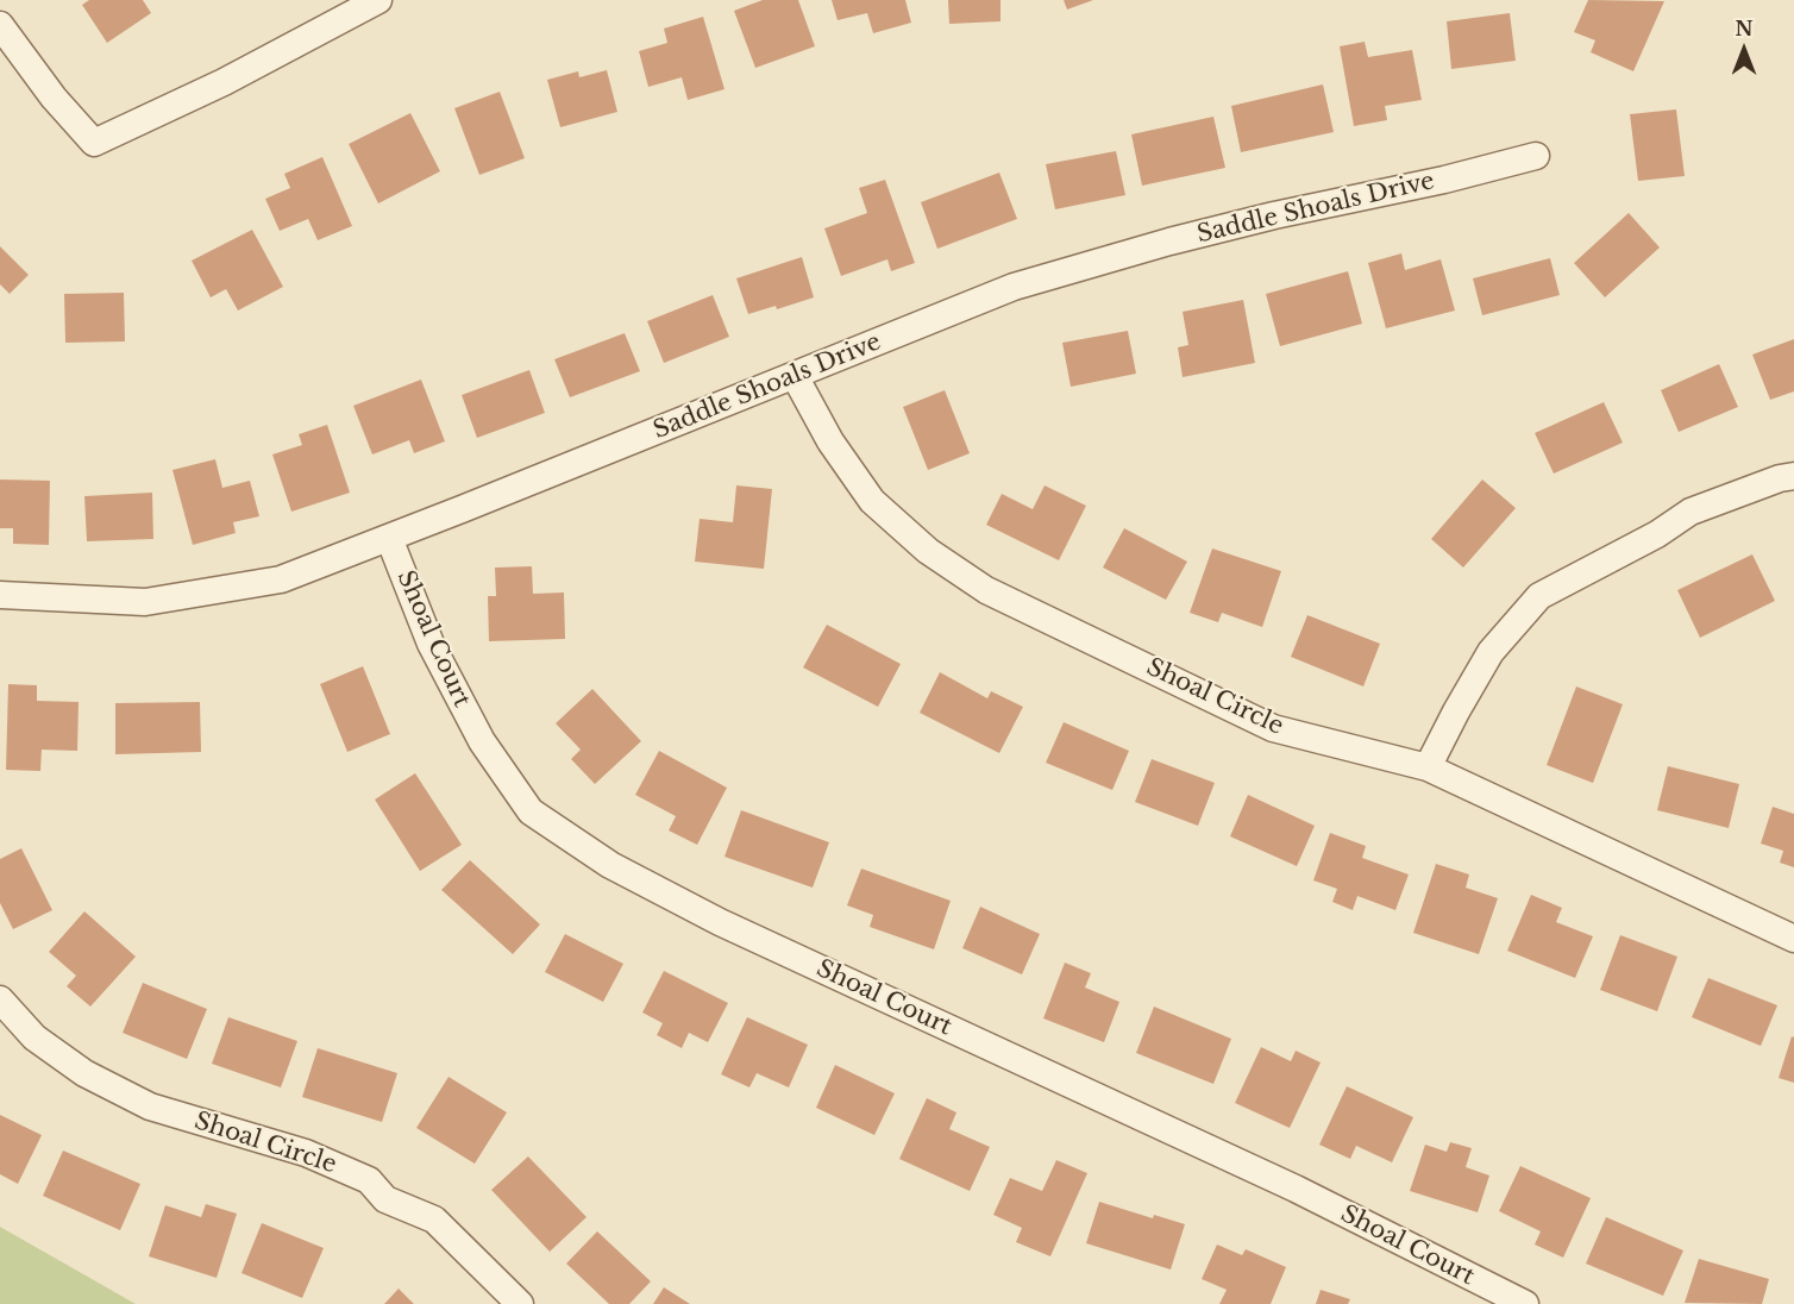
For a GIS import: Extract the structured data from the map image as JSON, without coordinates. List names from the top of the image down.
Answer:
{
  "streets": {
    "street": ["Saddle Shoals Drive", "Shoal Court", "Shoal Circle"]
  },
  "crossings": [
    ["Saddle Shoals Drive", "Shoal Court"],
    ["Saddle Shoals Drive", "Shoal Circle"]
  ],
  "north": "top"
}
